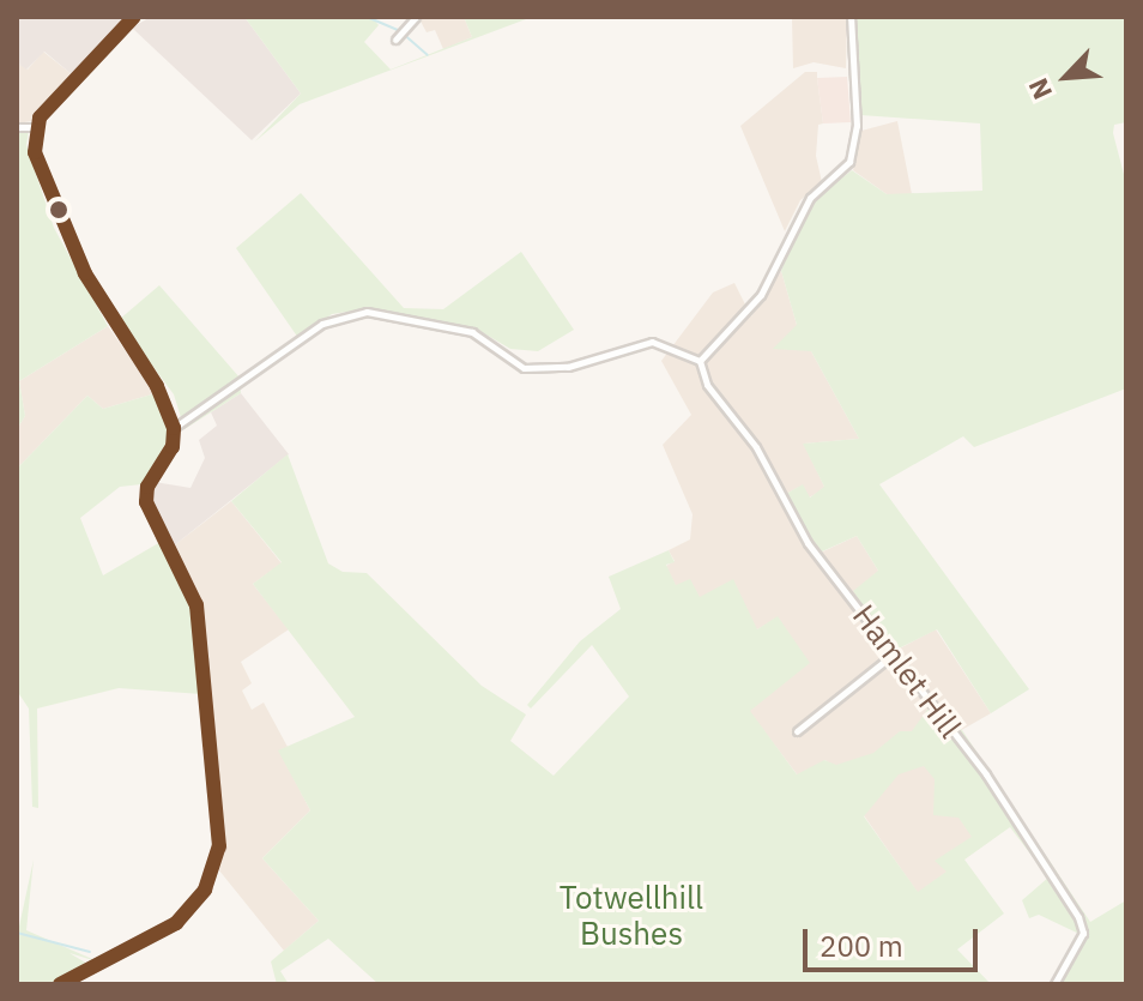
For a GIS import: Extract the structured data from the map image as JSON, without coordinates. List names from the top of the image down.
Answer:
{
  "streets": {
    "street": ["Hamlet Hill"]
  },
  "parks": ["Totwellhill Bushes"],
  "scale_bar": "200 m",
  "north": "bottom left"
}
